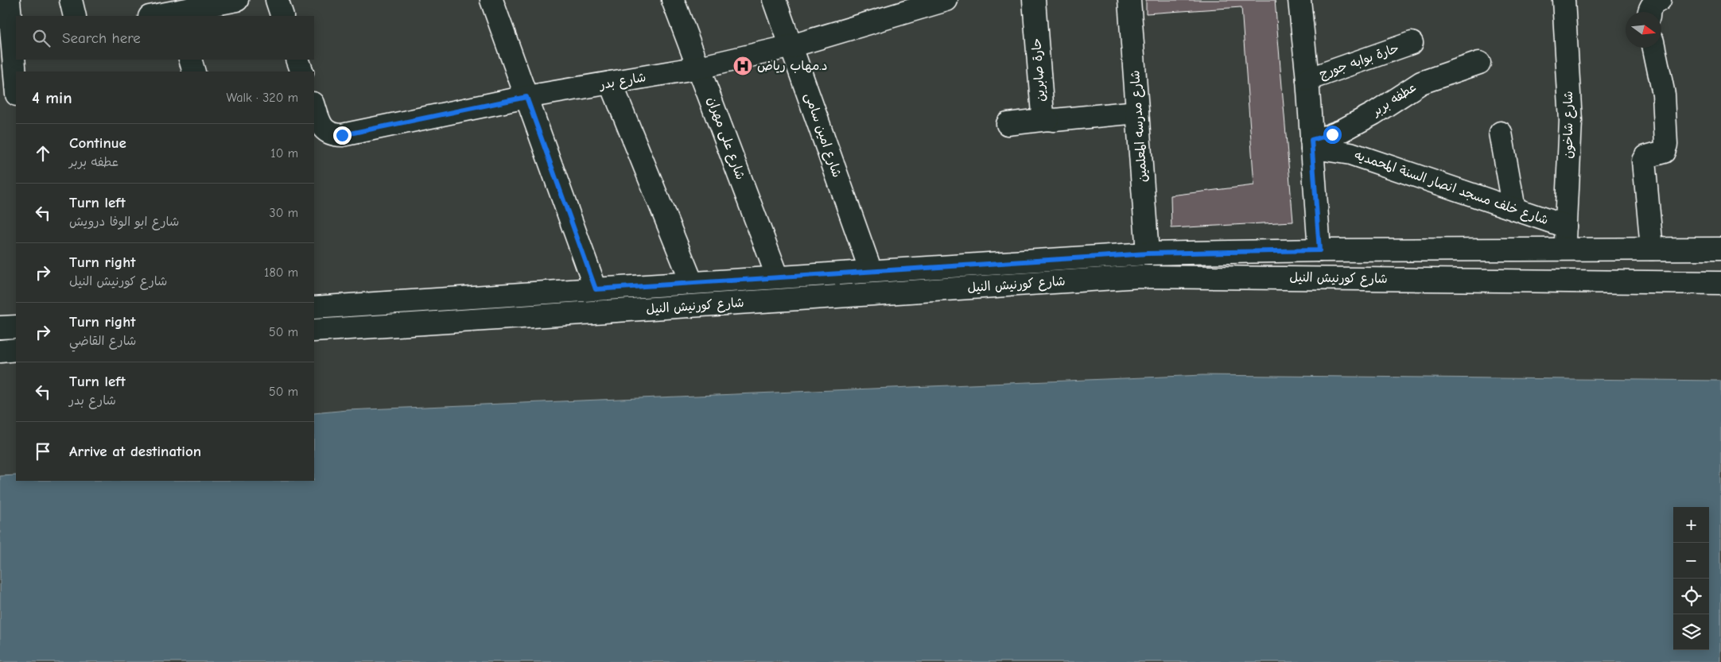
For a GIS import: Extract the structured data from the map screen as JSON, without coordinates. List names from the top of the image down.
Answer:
{
  "streets": {
    "street": [
      "حارة بوابه جورج",
      "حارة صابرين",
      "شارع بدر",
      "عطفه بربر",
      "شارع شاخون",
      "شارع مدرسه المعلمين",
      "شارع امين سامى",
      "شارع على مهران",
      "شارع خلف مسجد انصار السنة المحمديه",
      "شارع كورنيش النيل"
    ]
  },
  "crossings": [
    ["حارة صابرين", "شارع مدرسه المعلمين"],
    ["شارع بدر", "شارع امين سامى"],
    ["شارع بدر", "شارع على مهران"],
    ["عطفه بربر", "شارع خلف مسجد انصار السنة المحمديه"],
    ["شارع شاخون", "شارع خلف مسجد انصار السنة المحمديه"],
    ["شارع شاخون", "شارع كورنيش النيل"],
    ["شارع مدرسه المعلمين", "شارع كورنيش النيل"],
    ["شارع امين سامى", "شارع كورنيش النيل"],
    ["شارع على مهران", "شارع كورنيش النيل"]
  ],
  "places": {
    "hospital": ["د.مهاب رياض"]
  },
  "north": "right",
  "page": {
    "search": "Search here",
    "heading": ["4 min", "Walk · 320 m"],
    "list": [
      ["Continue", "عطفه بربر", "10 m"],
      ["Turn left", "شارع ابو الوفا درويش", "30 m"],
      ["Turn right", "شارع كورنيش النيل", "180 m"],
      ["Turn right", "شارع القاضي", "50 m"],
      ["Turn left", "شارع بدر", "50 m"],
      "Arrive at destination"
    ],
    "map_buttons": ["+", "−"]
  }
}
